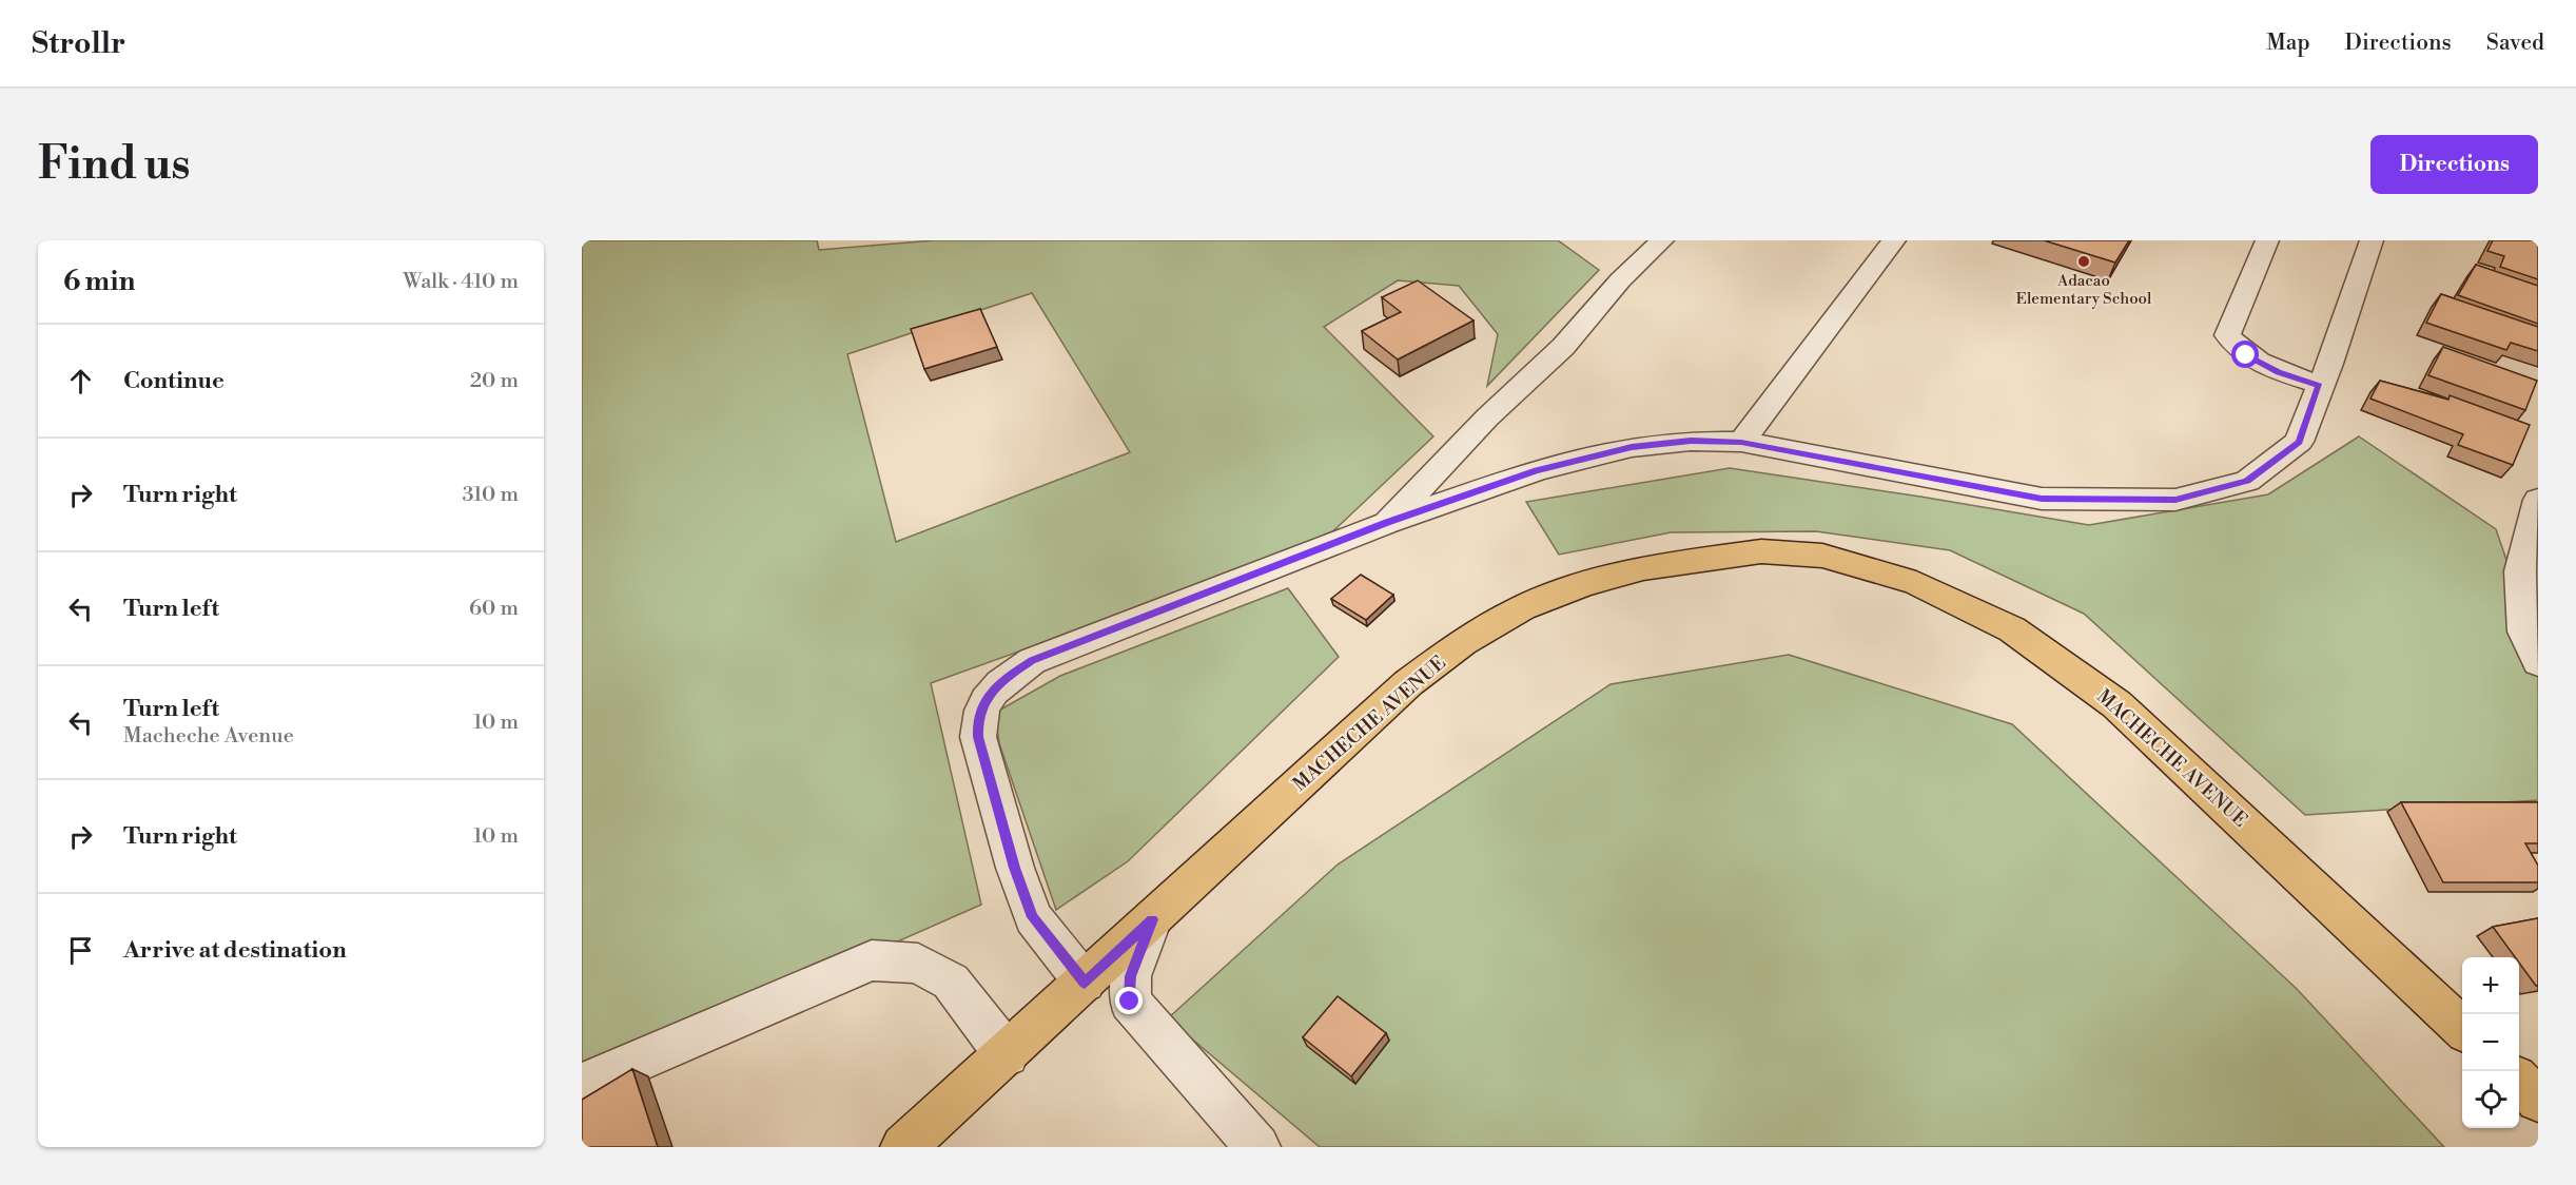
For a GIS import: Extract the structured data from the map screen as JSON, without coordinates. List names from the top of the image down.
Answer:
{
  "streets": {
    "main road": ["MACHECHE AVENUE"]
  },
  "places": ["Adacao Elementary School"],
  "page": {
    "header": "Strollr",
    "nav": ["Map", "Directions", "Saved"],
    "buttons": "Directions",
    "title": "Find us",
    "heading": ["6 min", "Walk · 410 m"],
    "list": [
      ["Continue", "20 m"],
      ["Turn right", "310 m"],
      ["Turn left", "60 m"],
      ["Turn left", "Macheche Avenue", "10 m"],
      ["Turn right", "10 m"],
      "Arrive at destination"
    ],
    "map_buttons": ["+", "−"]
  }
}
